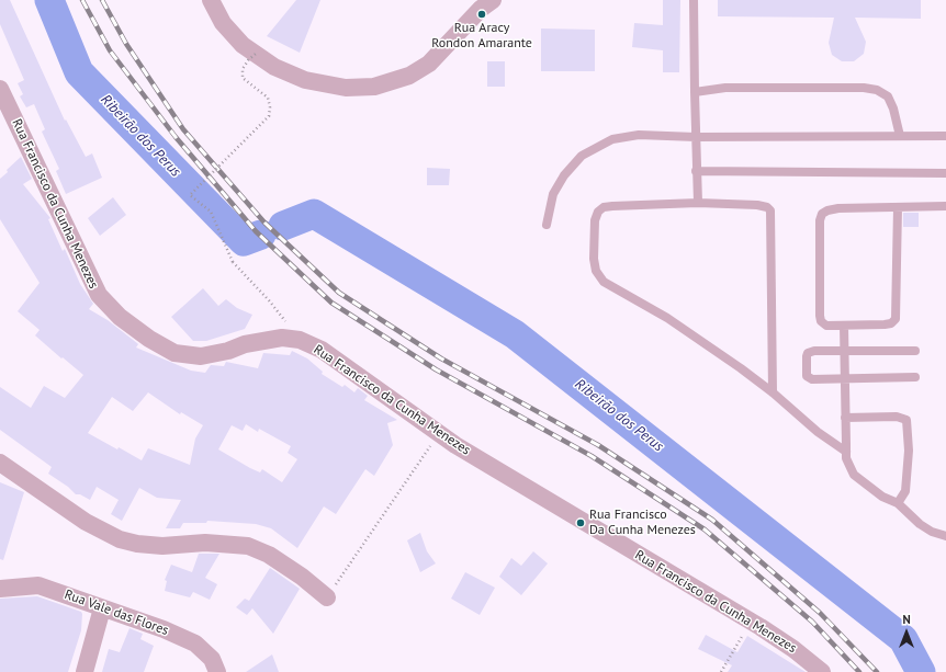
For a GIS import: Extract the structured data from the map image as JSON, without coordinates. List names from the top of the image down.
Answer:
{
  "streets": {
    "street": ["Rua Francisco da Cunha Menezes", "Rua Vale das Flores"]
  },
  "water": ["Ribeirão dos Perus"],
  "places": ["Rua Aracy Rondon Amarante", "Rua Francisco Da Cunha Menezes"],
  "north": "top"
}
